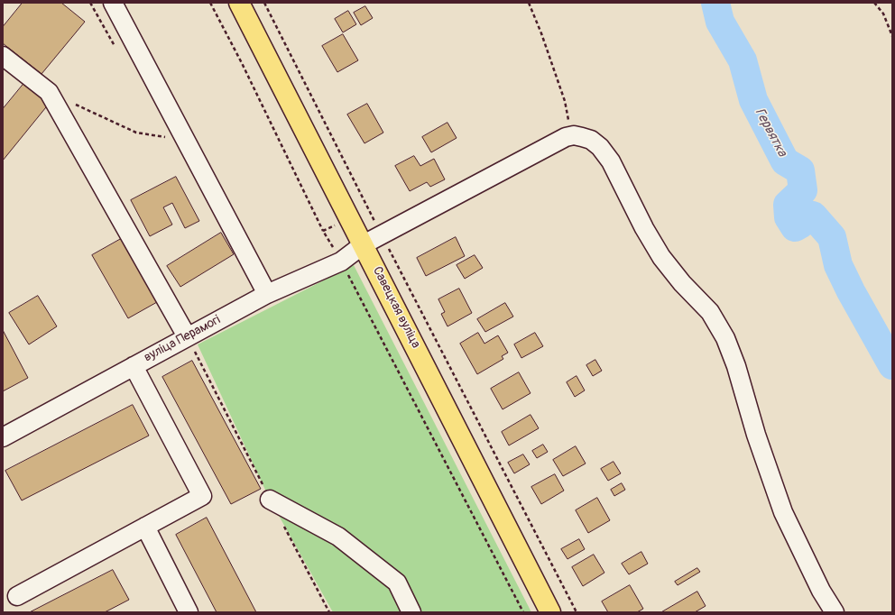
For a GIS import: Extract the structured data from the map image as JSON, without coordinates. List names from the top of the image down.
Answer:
{
  "streets": {
    "main road": ["Савецкая вуліца"],
    "street": ["вуліца Перамогі"]
  },
  "crossings": [
    ["Савецкая вуліца", "вуліца Перамогі"]
  ],
  "water": ["Гервятка"]
}
